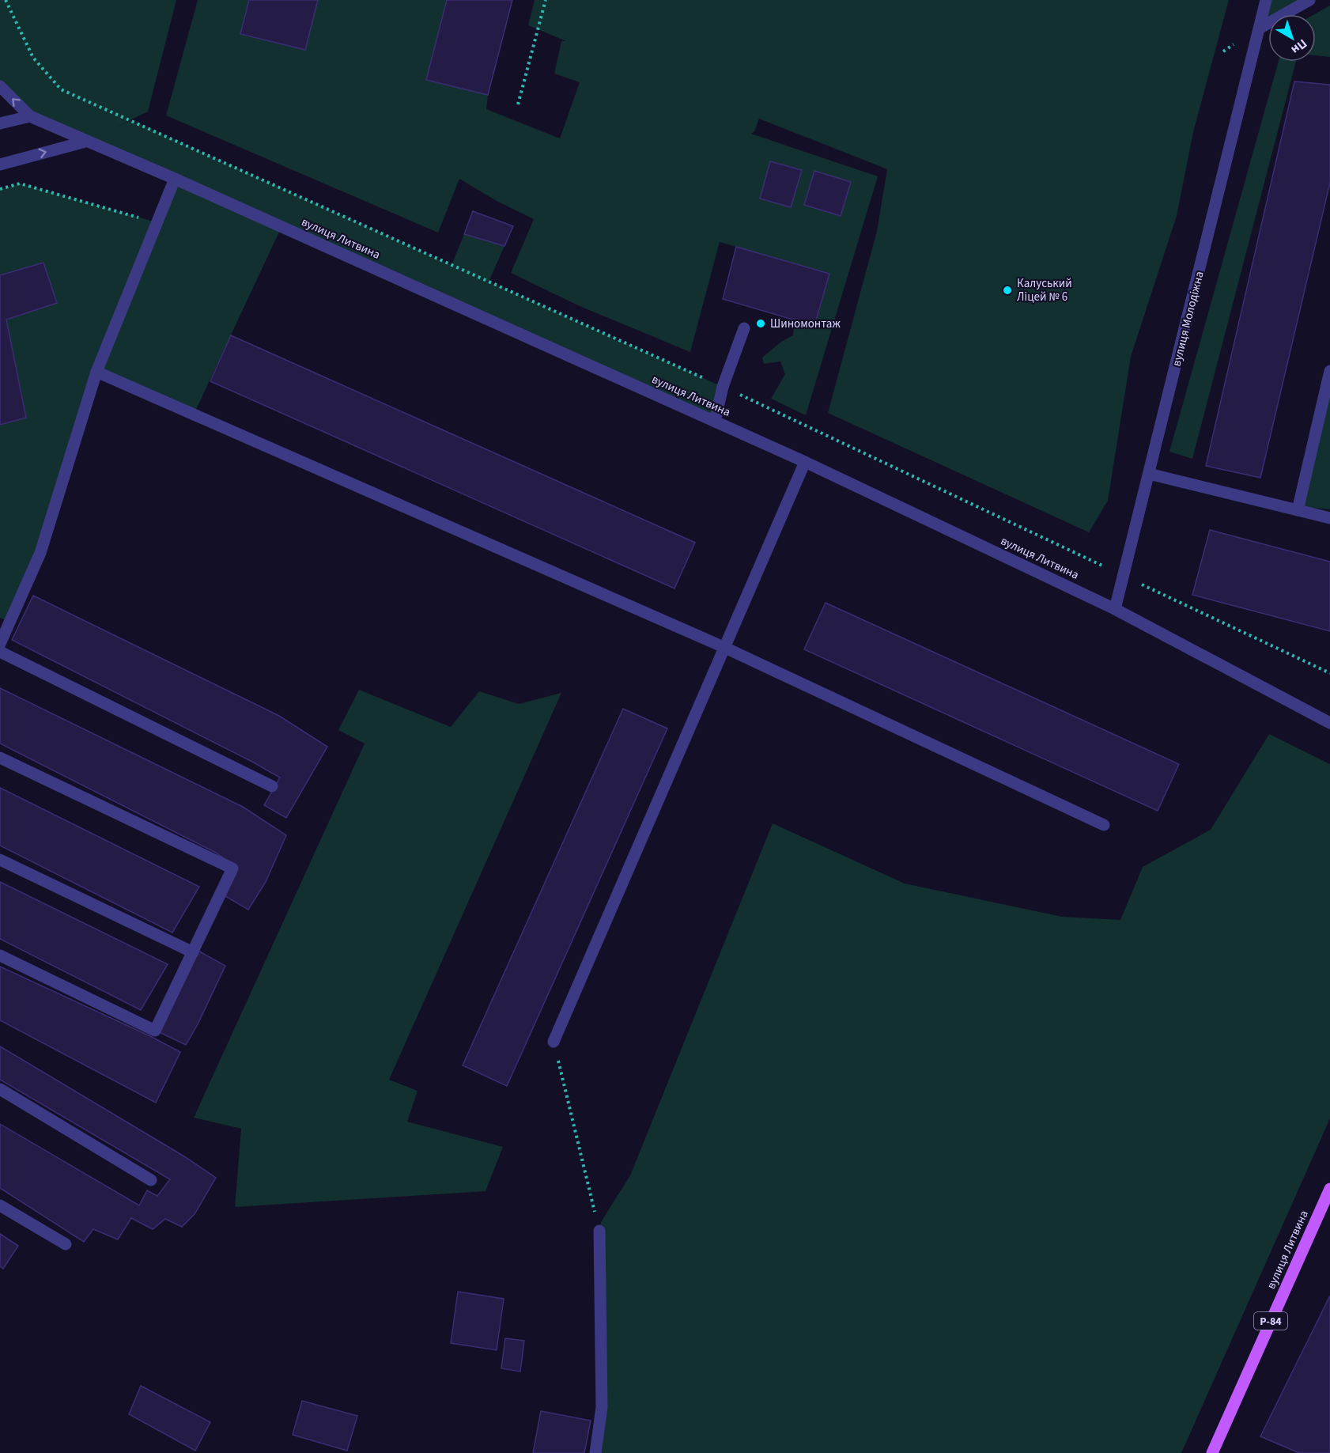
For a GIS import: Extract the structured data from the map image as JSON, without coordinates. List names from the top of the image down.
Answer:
{
  "streets": {
    "main road": ["вулиця Литвина", "Р-84"],
    "street": ["вулиця Молодіжна"]
  },
  "crossings": [
    ["вулиця Литвина", "вулиця Молодіжна"]
  ],
  "places": ["Калуський Ліцей № 6", "Шиномонтаж"],
  "north": "bottom right"
}
